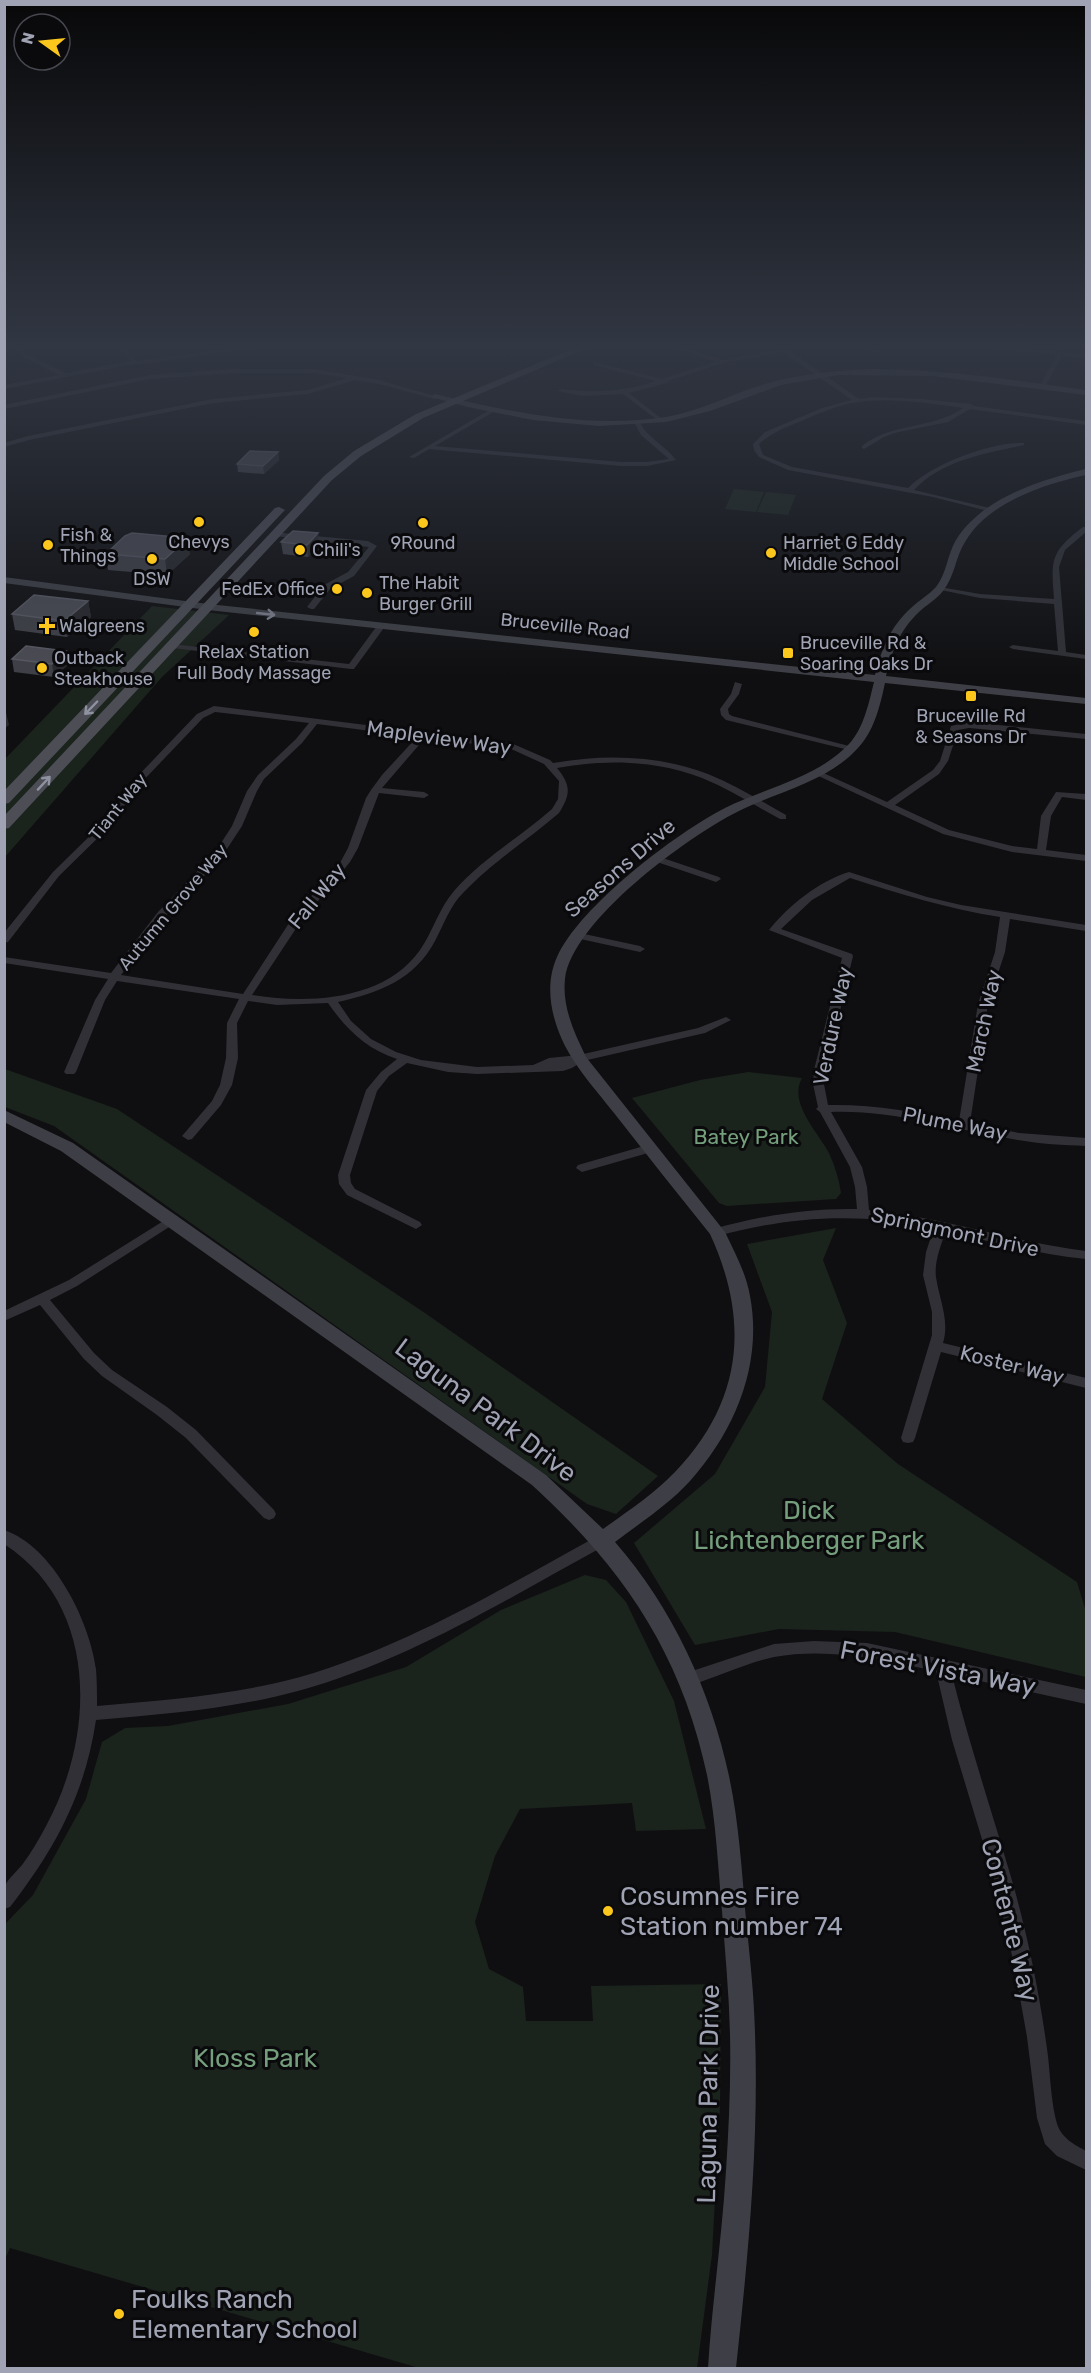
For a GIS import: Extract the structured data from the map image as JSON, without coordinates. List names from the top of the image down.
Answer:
{
  "streets": {
    "street": [
      "Bruceville Road",
      "Mapleview Way",
      "Tiant Way",
      "Seasons Drive",
      "Fall Way",
      "Autumn Grove Way",
      "March Way",
      "Verdure Way",
      "Plume Way",
      "Springmont Drive",
      "Koster Way",
      "Laguna Park Drive",
      "Forest Vista Way",
      "Contente Way"
    ]
  },
  "crossings": [
    ["Bruceville Road", "Seasons Drive"],
    ["Mapleview Way", "Tiant Way"],
    ["Mapleview Way", "Fall Way"],
    ["Mapleview Way", "Autumn Grove Way"],
    ["Seasons Drive", "Springmont Drive"],
    ["Seasons Drive", "Laguna Park Drive"],
    ["March Way", "Verdure Way"],
    ["March Way", "Plume Way"],
    ["Verdure Way", "Plume Way"],
    ["Verdure Way", "Springmont Drive"],
    ["Laguna Park Drive", "Forest Vista Way"],
    ["Forest Vista Way", "Contente Way"]
  ],
  "parks": ["Batey Park", "Dick Lichtenberger Park", "Kloss Park"],
  "places": {
    "other": [
      "Chevys",
      "9Round",
      "Fish & Things",
      "Chili's",
      "Harriet G Eddy Middle School",
      "DSW",
      "FedEx Office",
      "The Habit Burger Grill",
      "Relax Station Full Body Massage",
      "Outback Steakhouse",
      "Cosumnes Fire Station number 74",
      "Foulks Ranch Elementary School"
    ],
    "health": ["Walgreens"],
    "transit": ["Bruceville Rd & Soaring Oaks Dr", "Bruceville Rd & Seasons Dr"]
  },
  "north": "left"
}
